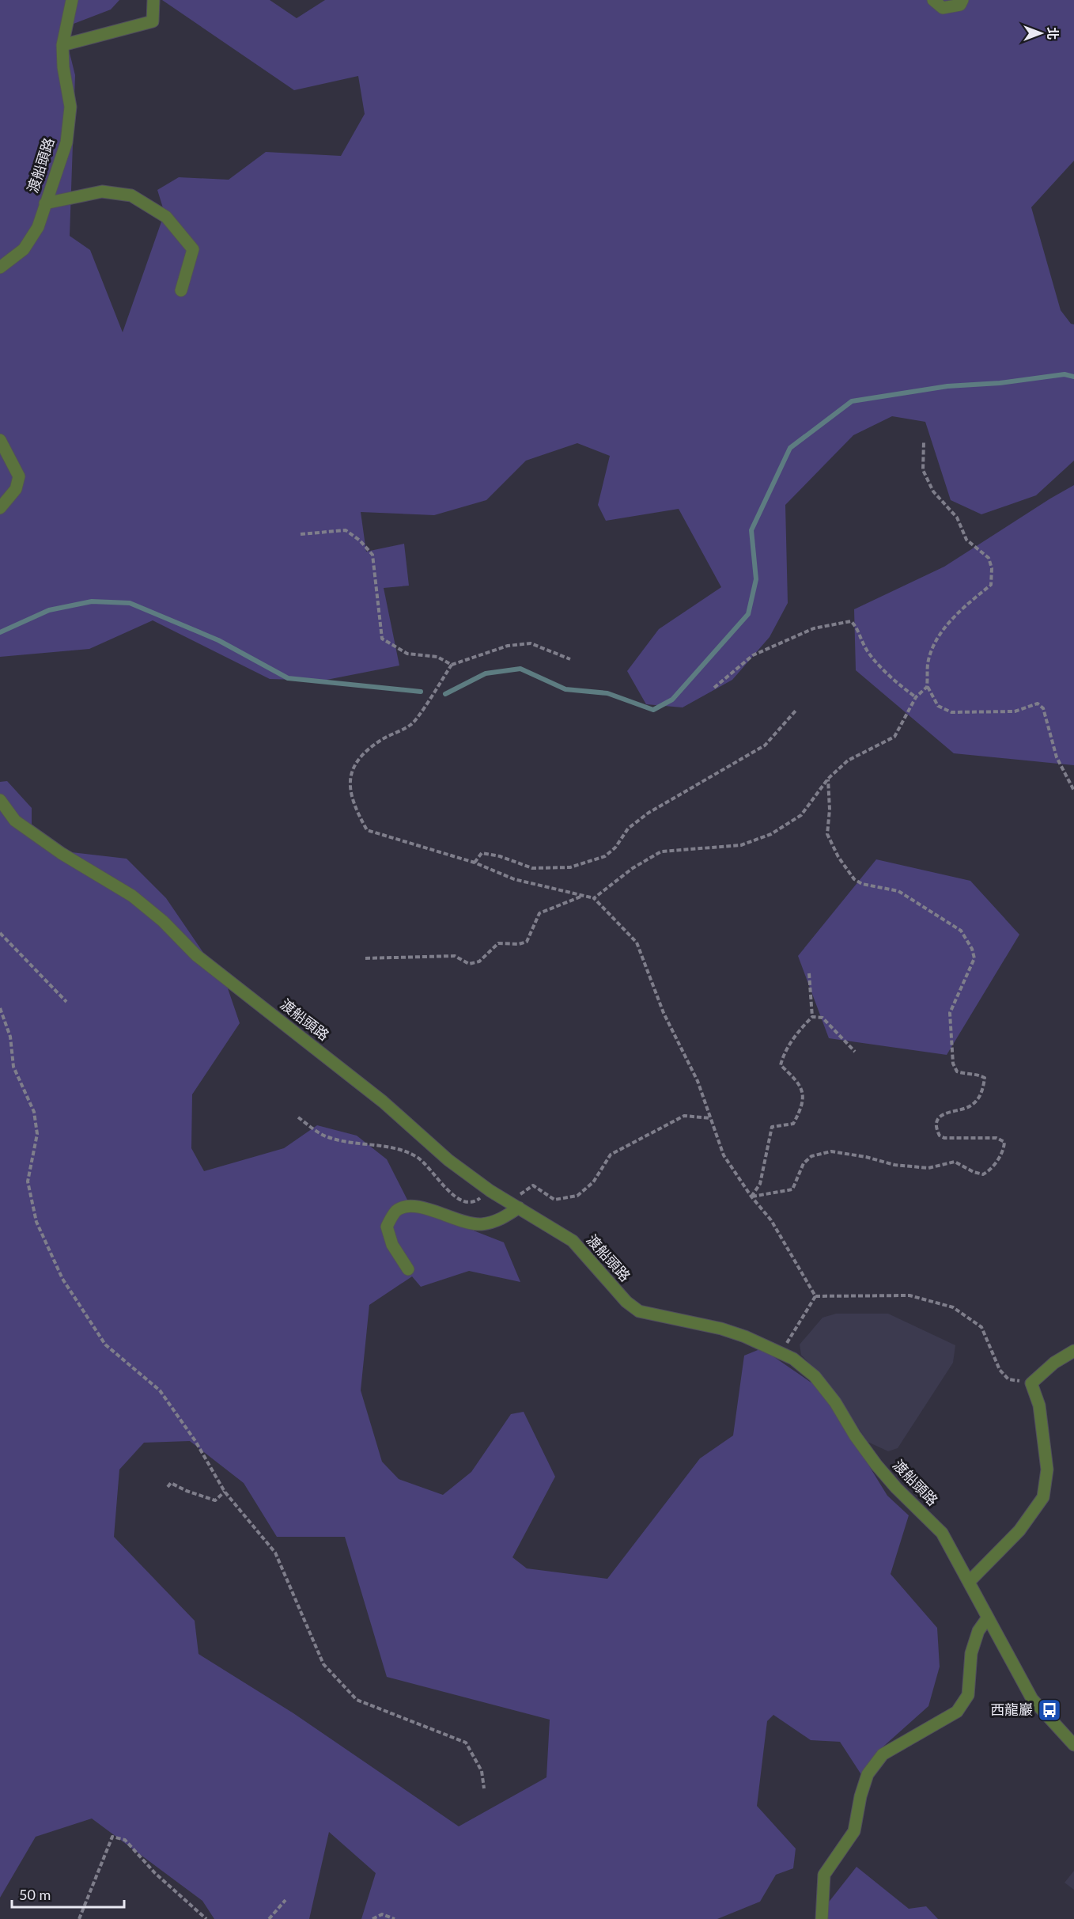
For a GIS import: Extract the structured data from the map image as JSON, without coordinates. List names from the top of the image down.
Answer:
{
  "streets": {
    "street": ["渡船頭路"]
  },
  "places": {
    "bus stop": ["西龍巖"]
  },
  "scale_bar": "50 m",
  "north": "right"
}
